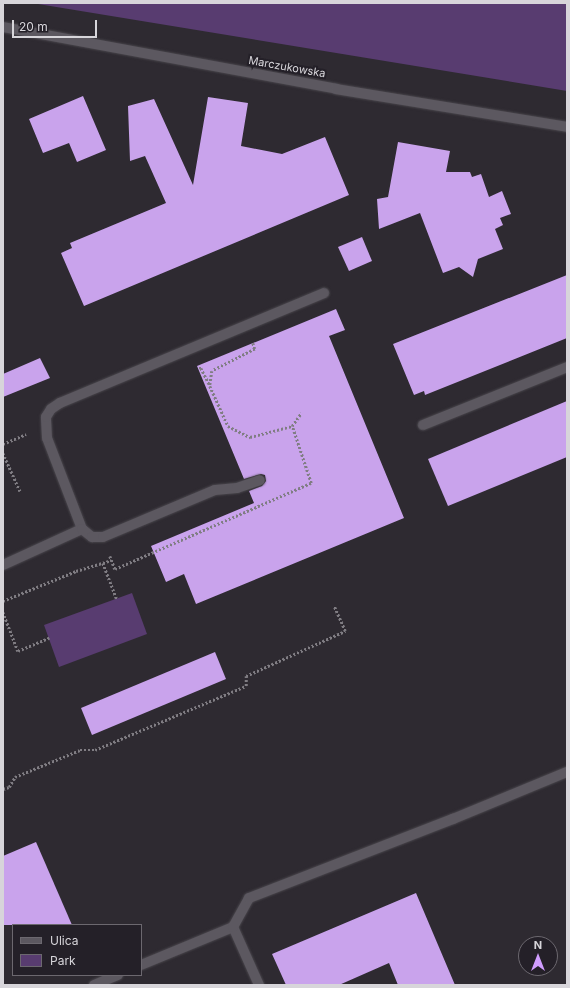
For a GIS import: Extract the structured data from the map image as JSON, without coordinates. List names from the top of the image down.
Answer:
{
  "streets": {
    "street": ["Marczukowska"]
  },
  "legend": ["Ulica", "Park"],
  "scale_bar": "20 m",
  "north": "top"
}
